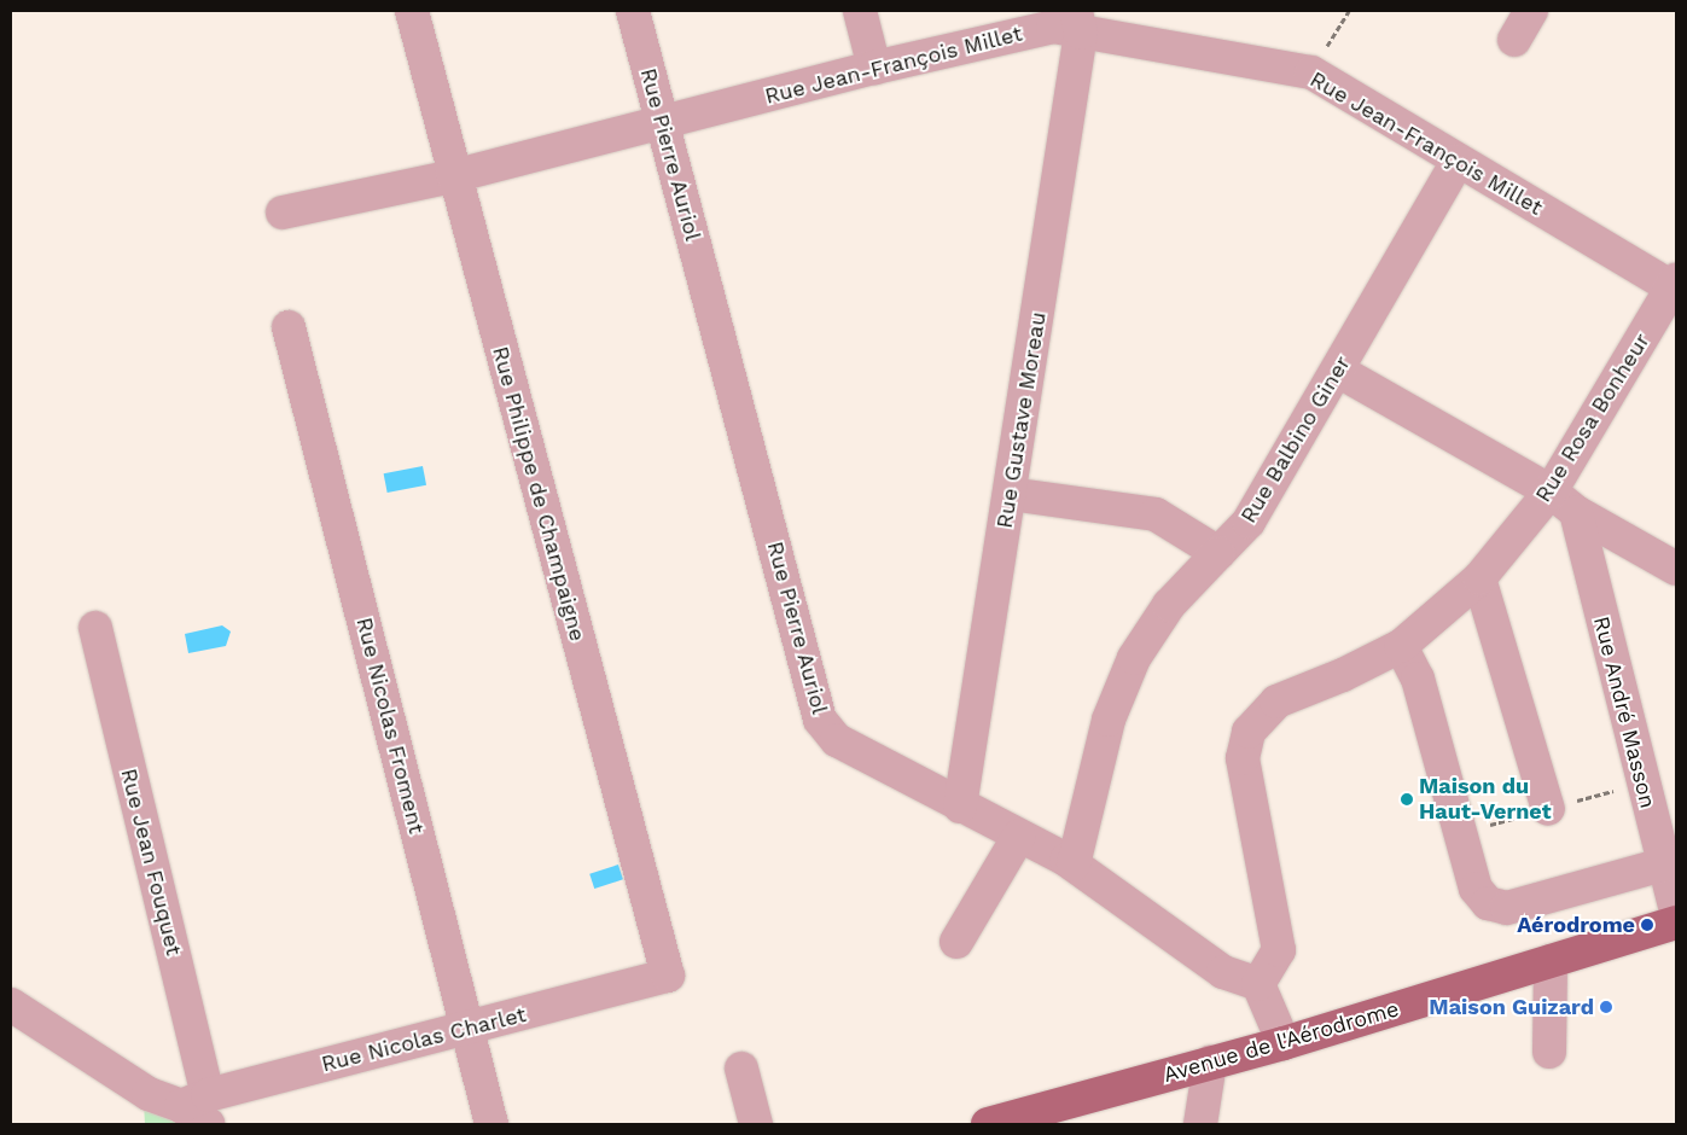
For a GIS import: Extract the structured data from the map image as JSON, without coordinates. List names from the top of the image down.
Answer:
{
  "streets": {
    "main road": ["Avenue de l'Aérodrome"],
    "street": [
      "Rue Jean-François Millet",
      "Rue Pierre Auriol",
      "Rue Rosa Bonheur",
      "Rue Gustave Moreau",
      "Rue Balbino Giner",
      "Rue Philippe de Champaigne",
      "Rue André Masson",
      "Rue Nicolas Froment",
      "Rue Jean Fouquet",
      "Rue Nicolas Charlet"
    ]
  },
  "crossings": [
    ["Rue Jean-François Millet", "Rue Pierre Auriol"],
    ["Rue Jean-François Millet", "Rue Rosa Bonheur"],
    ["Rue Jean-François Millet", "Rue Gustave Moreau"],
    ["Rue Jean-François Millet", "Rue Balbino Giner"],
    ["Rue Jean-François Millet", "Rue Philippe de Champaigne"],
    ["Rue Pierre Auriol", "Rue Rosa Bonheur"],
    ["Rue Pierre Auriol", "Rue Gustave Moreau"],
    ["Rue Pierre Auriol", "Rue Balbino Giner"],
    ["Rue Philippe de Champaigne", "Rue Nicolas Charlet"],
    ["Rue Nicolas Froment", "Rue Nicolas Charlet"],
    ["Rue Jean Fouquet", "Rue Nicolas Charlet"]
  ],
  "places": ["Maison du Haut-Vernet", "Aérodrome", "Maison Guizard"]
}
